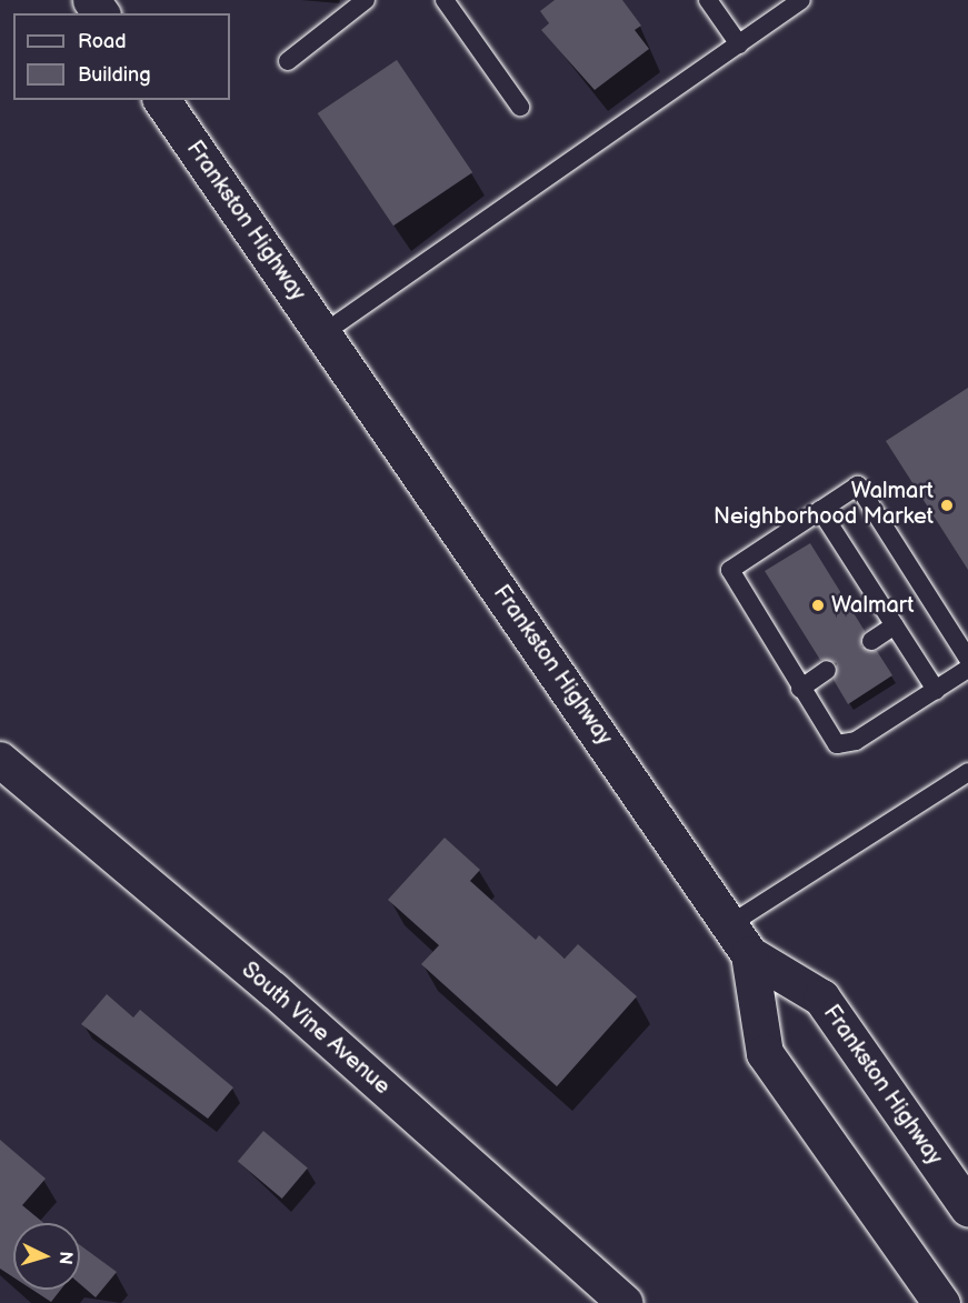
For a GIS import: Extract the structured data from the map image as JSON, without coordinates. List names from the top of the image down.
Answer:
{
  "streets": {
    "main road": ["Frankston Highway"],
    "street": ["South Vine Avenue"]
  },
  "places": ["Walmart Neighborhood Market", "Walmart"],
  "legend": ["Road", "Building"],
  "north": "right"
}
